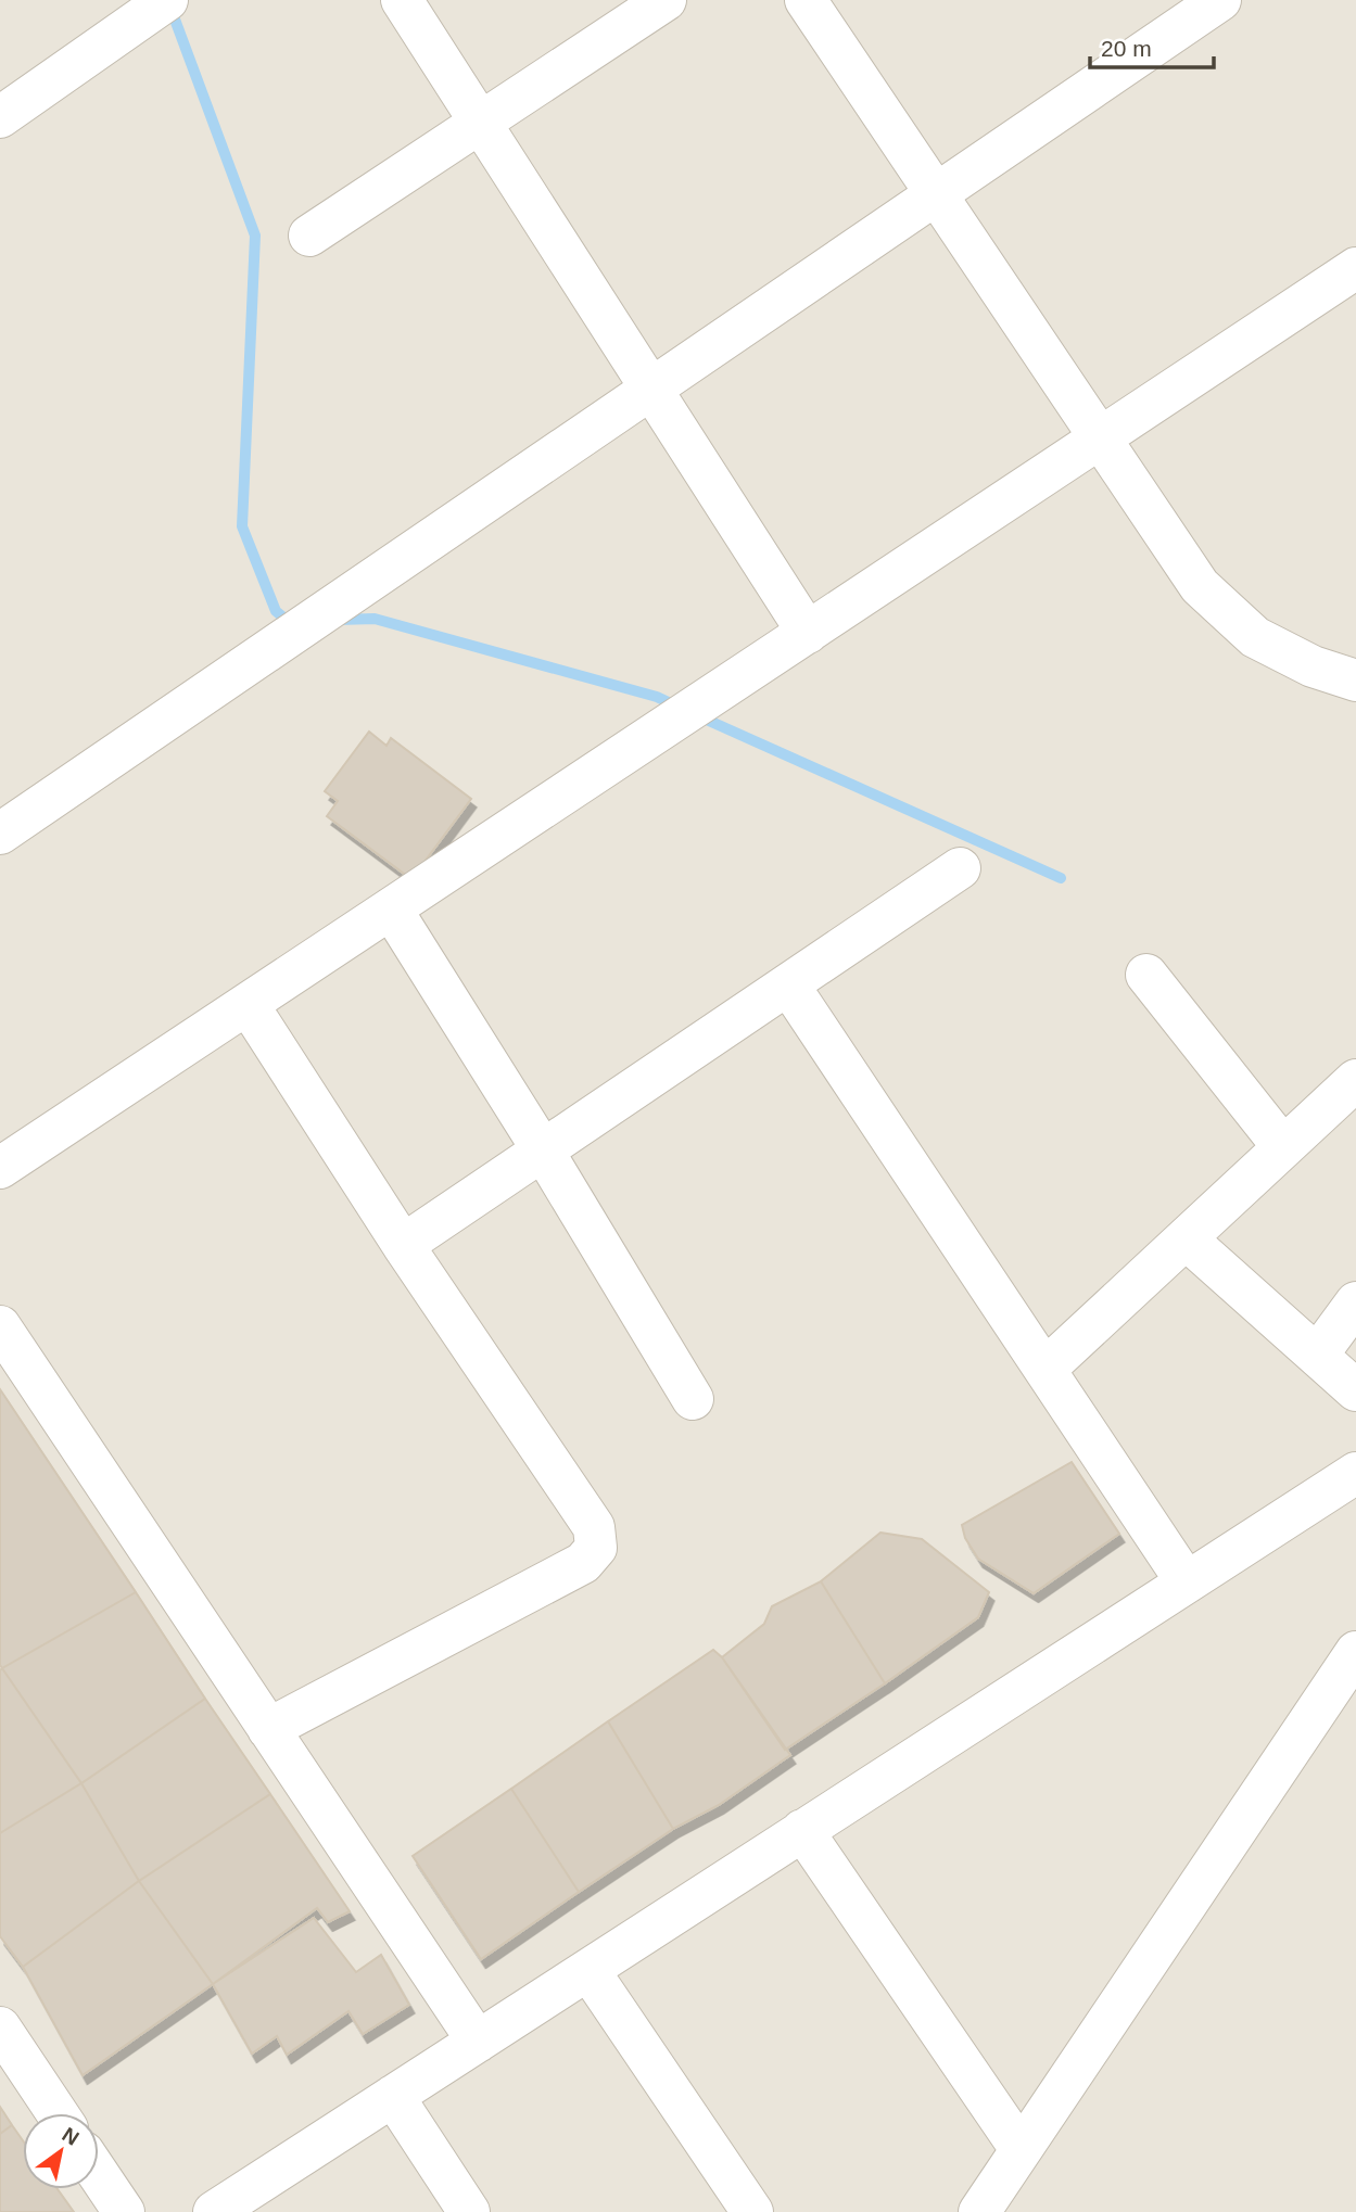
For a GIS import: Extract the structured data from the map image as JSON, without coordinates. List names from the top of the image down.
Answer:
{
  "scale_bar": "20 m",
  "north": "top right"
}
